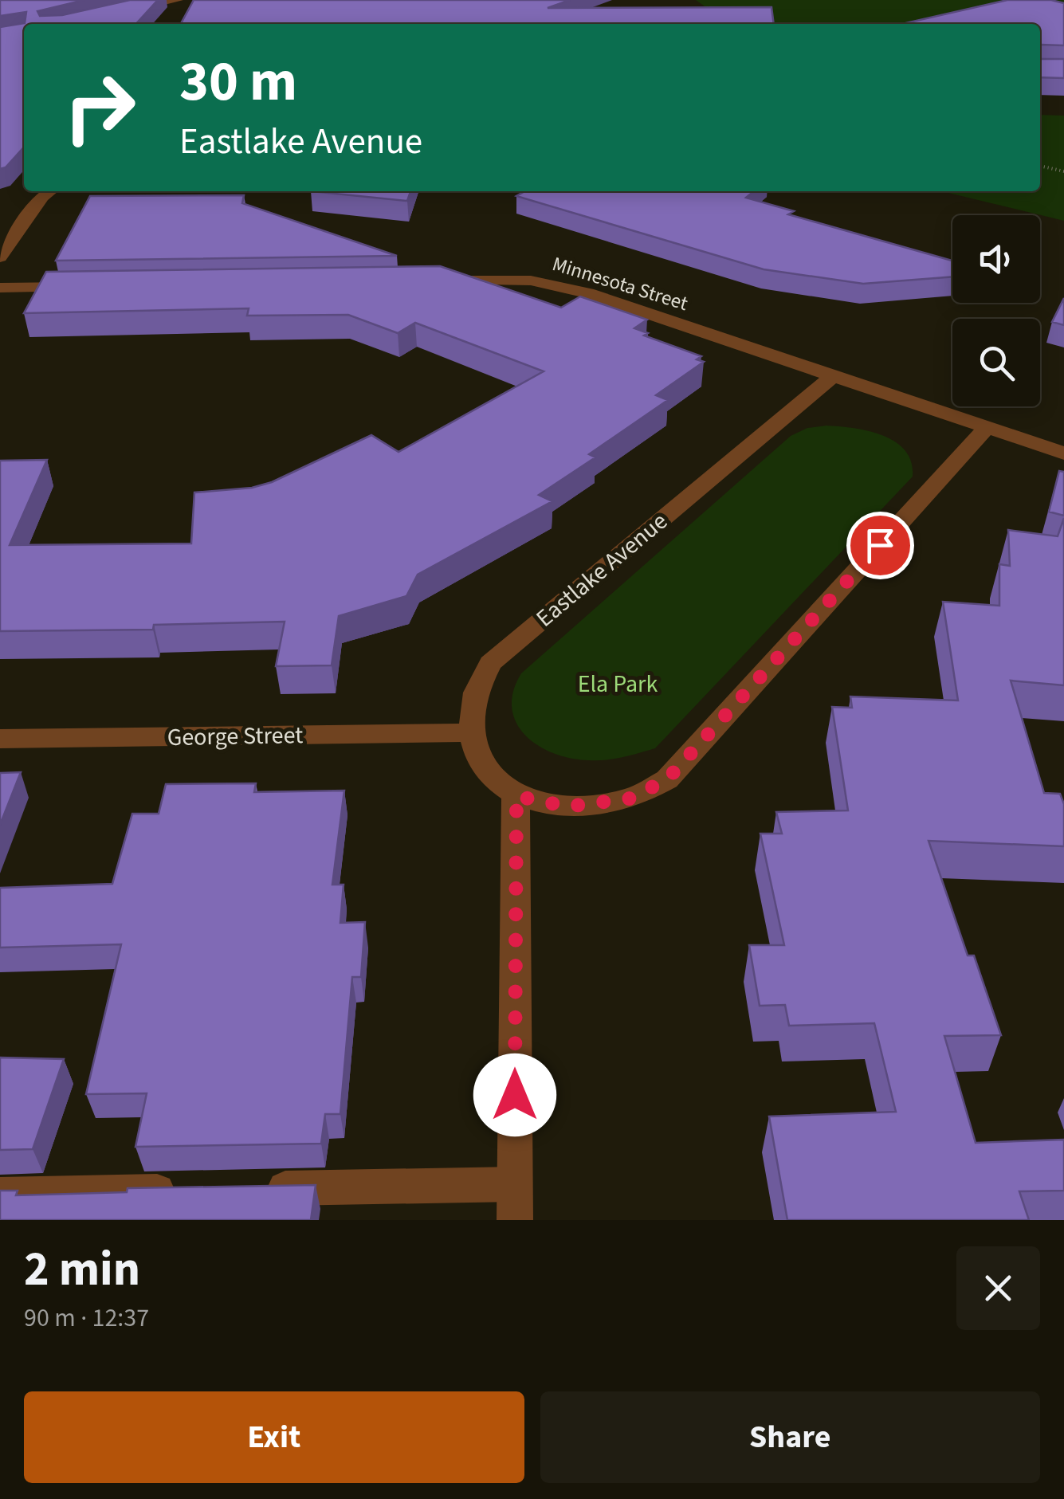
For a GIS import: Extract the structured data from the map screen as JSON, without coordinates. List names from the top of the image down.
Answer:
{
  "streets": {
    "street": ["Minnesota Street", "Eastlake Avenue", "George Street"]
  },
  "crossings": [
    ["Minnesota Street", "Eastlake Avenue"],
    ["Eastlake Avenue", "George Street"]
  ],
  "parks": ["Ela Park"],
  "page": {
    "turn": ["30 m", "Eastlake Avenue"],
    "heading": ["2 min", "90 m · 12:37"],
    "buttons": ["Exit", "Share"]
  }
}
